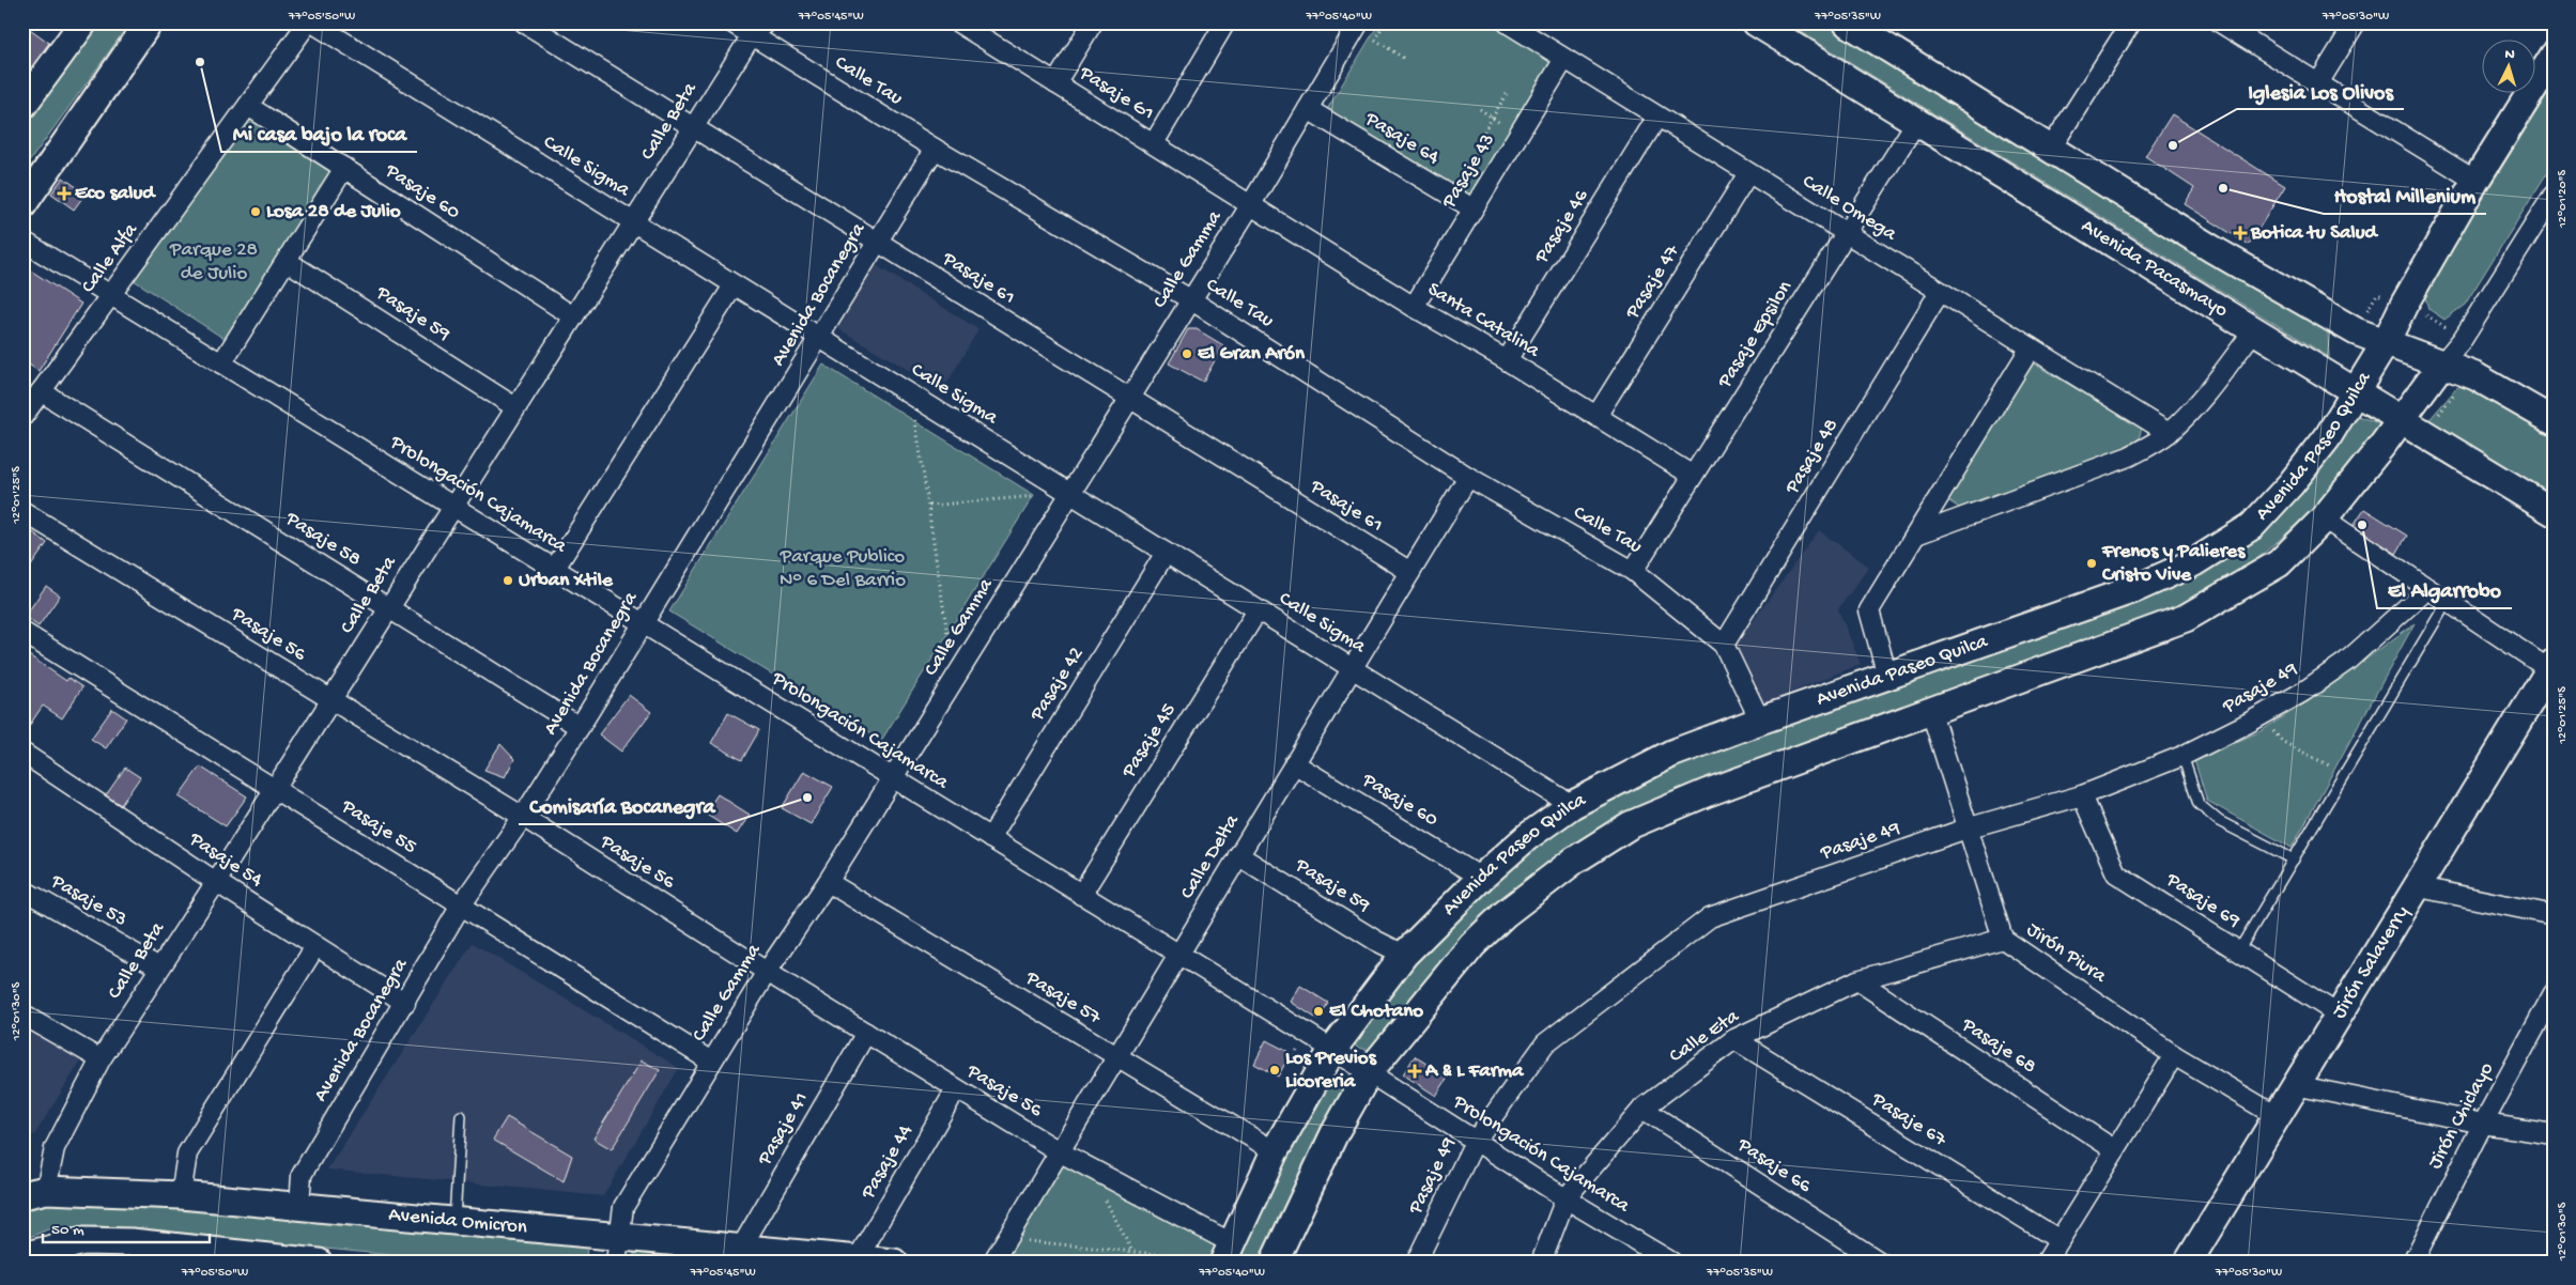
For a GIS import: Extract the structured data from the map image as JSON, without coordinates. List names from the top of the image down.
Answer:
{
  "streets": {
    "main road": [
      "Avenida Pacasmayo",
      "Avenida Paseo Quilca",
      "Jirón Salaverry",
      "Avenida Omicron"
    ],
    "street": [
      "Calle Tau",
      "Pasaje G1",
      "Calle Beta",
      "Pasaje 64",
      "Calle Sigma",
      "Pasaje 43",
      "Pasaje 60",
      "Calle Omega",
      "Pasaje 46",
      "Calle Alfa",
      "Calle Gamma",
      "Pasaje 61",
      "Pasaje 47",
      "Avenida Bocanegra",
      "Pasaje 59",
      "Santa Catalina",
      "Pasaje Epsilon",
      "Pasaje 48",
      "Prolongación Cajamarca",
      "Pasaje 58",
      "Pasaje 56",
      "Pasaje 42",
      "Pasaje 49",
      "Pasaje 45",
      "Pasaje 55",
      "Calle Delta",
      "Pasaje 54",
      "Pasaje 53",
      "Pasaje 69",
      "Jirón Piura",
      "Pasaje 57",
      "Calle Eta",
      "Pasaje 68",
      "Jirón Chiclayo",
      "Pasaje 67",
      "Pasaje 41",
      "Pasaje 44",
      "Pasaje 66"
    ]
  },
  "crossings": [
    ["Calle Tau", "Calle Beta"],
    ["Calle Tau", "Calle Gamma"],
    ["Calle Tau", "Avenida Bocanegra"],
    ["Calle Tau", "Pasaje Epsilon"],
    ["Calle Tau", "Avenida Paseo Quilca"],
    ["Calle Tau", "Pasaje 48"],
    ["Calle Tau", "Calle Delta"],
    ["Pasaje G1", "Calle Gamma"],
    ["Pasaje G1", "Santa Catalina"],
    ["Calle Beta", "Calle Sigma"],
    ["Calle Beta", "Pasaje 60"],
    ["Calle Beta", "Pasaje 61"],
    ["Calle Beta", "Pasaje 59"],
    ["Calle Beta", "Prolongación Cajamarca"],
    ["Calle Beta", "Pasaje 58"],
    ["Calle Beta", "Pasaje 56"],
    ["Calle Beta", "Pasaje 55"],
    ["Calle Beta", "Pasaje 54"],
    ["Calle Beta", "Pasaje 53"],
    ["Calle Beta", "Avenida Omicron"],
    ["Pasaje 64", "Pasaje 43"],
    ["Pasaje 64", "Calle Gamma"],
    ["Calle Sigma", "Calle Gamma"],
    ["Calle Sigma", "Avenida Bocanegra"],
    ["Calle Sigma", "Avenida Paseo Quilca"],
    ["Calle Sigma", "Pasaje 42"],
    ["Calle Sigma", "Pasaje 45"],
    ["Calle Sigma", "Calle Delta"],
    ["Pasaje 43", "Calle Omega"],
    ["Pasaje 43", "Santa Catalina"],
    ["Pasaje 60", "Calle Alfa"],
    ["Pasaje 60", "Avenida Paseo Quilca"],
    ["Pasaje 60", "Calle Delta"],
    ["Calle Omega", "Pasaje 46"],
    ["Calle Omega", "Pasaje 47"],
    ["Calle Omega", "Pasaje Epsilon"],
    ["Calle Omega", "Pasaje 48"],
    ["Pasaje 46", "Santa Catalina"],
    ["Calle Alfa", "Prolongación Cajamarca"],
    ["Calle Alfa", "Pasaje 58"],
    ["Calle Gamma", "Pasaje 61"],
    ["Calle Gamma", "Santa Catalina"],
    ["Calle Gamma", "Prolongación Cajamarca"],
    ["Calle Gamma", "Pasaje 56"],
    ["Calle Gamma", "Pasaje 55"],
    ["Calle Gamma", "Pasaje 57"],
    ["Calle Gamma", "Avenida Omicron"],
    ["Avenida Pacasmayo", "Pasaje Epsilon"],
    ["Avenida Pacasmayo", "Avenida Paseo Quilca"],
    ["Pasaje 61", "Avenida Bocanegra"],
    ["Pasaje 61", "Calle Delta"],
    ["Pasaje 47", "Santa Catalina"],
    ["Avenida Bocanegra", "Prolongación Cajamarca"],
    ["Avenida Bocanegra", "Pasaje 58"],
    ["Avenida Bocanegra", "Pasaje 56"],
    ["Avenida Bocanegra", "Pasaje 55"],
    ["Avenida Bocanegra", "Pasaje 54"],
    ["Avenida Bocanegra", "Avenida Omicron"],
    ["Pasaje 59", "Avenida Paseo Quilca"],
    ["Pasaje 59", "Calle Delta"],
    ["Santa Catalina", "Pasaje Epsilon"],
    ["Avenida Paseo Quilca", "Prolongación Cajamarca"],
    ["Avenida Paseo Quilca", "Pasaje 56"],
    ["Avenida Paseo Quilca", "Jirón Piura"],
    ["Avenida Paseo Quilca", "Pasaje 57"],
    ["Prolongación Cajamarca", "Pasaje 42"],
    ["Prolongación Cajamarca", "Pasaje 49"],
    ["Prolongación Cajamarca", "Pasaje 45"],
    ["Prolongación Cajamarca", "Calle Delta"],
    ["Prolongación Cajamarca", "Calle Eta"],
    ["Pasaje 56", "Calle Delta"],
    ["Pasaje 56", "Pasaje 41"],
    ["Pasaje 56", "Pasaje 44"],
    ["Pasaje 49", "Pasaje 69"],
    ["Pasaje 49", "Jirón Piura"],
    ["Calle Delta", "Pasaje 57"],
    ["Pasaje 69", "Jirón Salaverry"],
    ["Jirón Piura", "Jirón Salaverry"],
    ["Jirón Piura", "Calle Eta"],
    ["Calle Eta", "Pasaje 68"],
    ["Calle Eta", "Pasaje 67"],
    ["Calle Eta", "Pasaje 66"],
    ["Pasaje 41", "Avenida Omicron"],
    ["Pasaje 44", "Avenida Omicron"]
  ],
  "parks": ["Parque 28 de Julio", "Parque Publico N° 6 Del Barrio"],
  "places": {
    "other": [
      "Mi casa bajo la roca",
      "Iglesia Los Olivos",
      "Hostal Millenium",
      "Losa 28 de Julio",
      "El Gran Arón",
      "El Algarrobo",
      "Frenos y Palieres Cristo Vive",
      "Urban Xtile",
      "Comisaría Bocanegra",
      "El Chotano",
      "Los Previos Licoreria"
    ],
    "health": ["Eco salud", "Botica tu Salud", "A & L Farma"]
  },
  "scale_bar": "50 m",
  "north": "top",
  "coordinates": [
    "77°05'50\"W",
    "77°05'45\"W",
    "77°05'40\"W",
    "77°05'35\"W",
    "77°05'30\"W",
    "12°01'20\"S",
    "12°01'25\"S",
    "12°01'30\"S"
  ]
}
